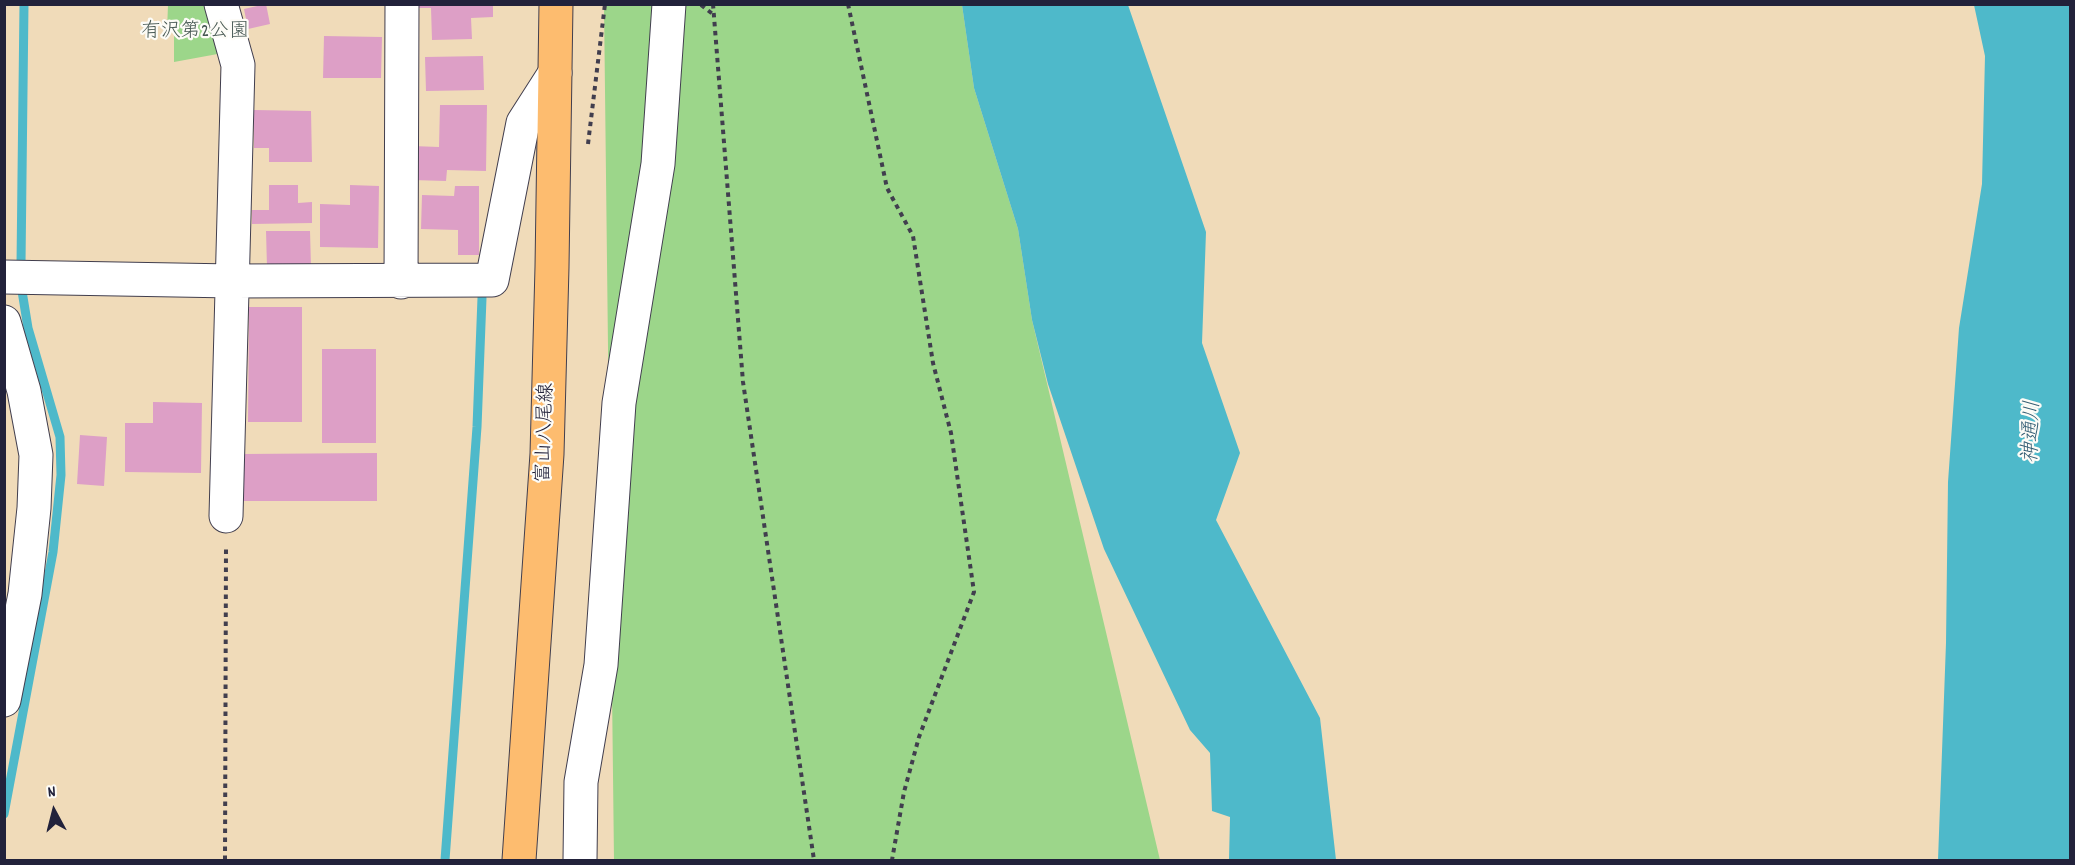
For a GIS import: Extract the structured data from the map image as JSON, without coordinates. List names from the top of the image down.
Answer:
{
  "streets": {
    "main road": ["富山八尾線"]
  },
  "water": ["神通川"],
  "parks": ["有沢第2公園"],
  "north": "top"
}
